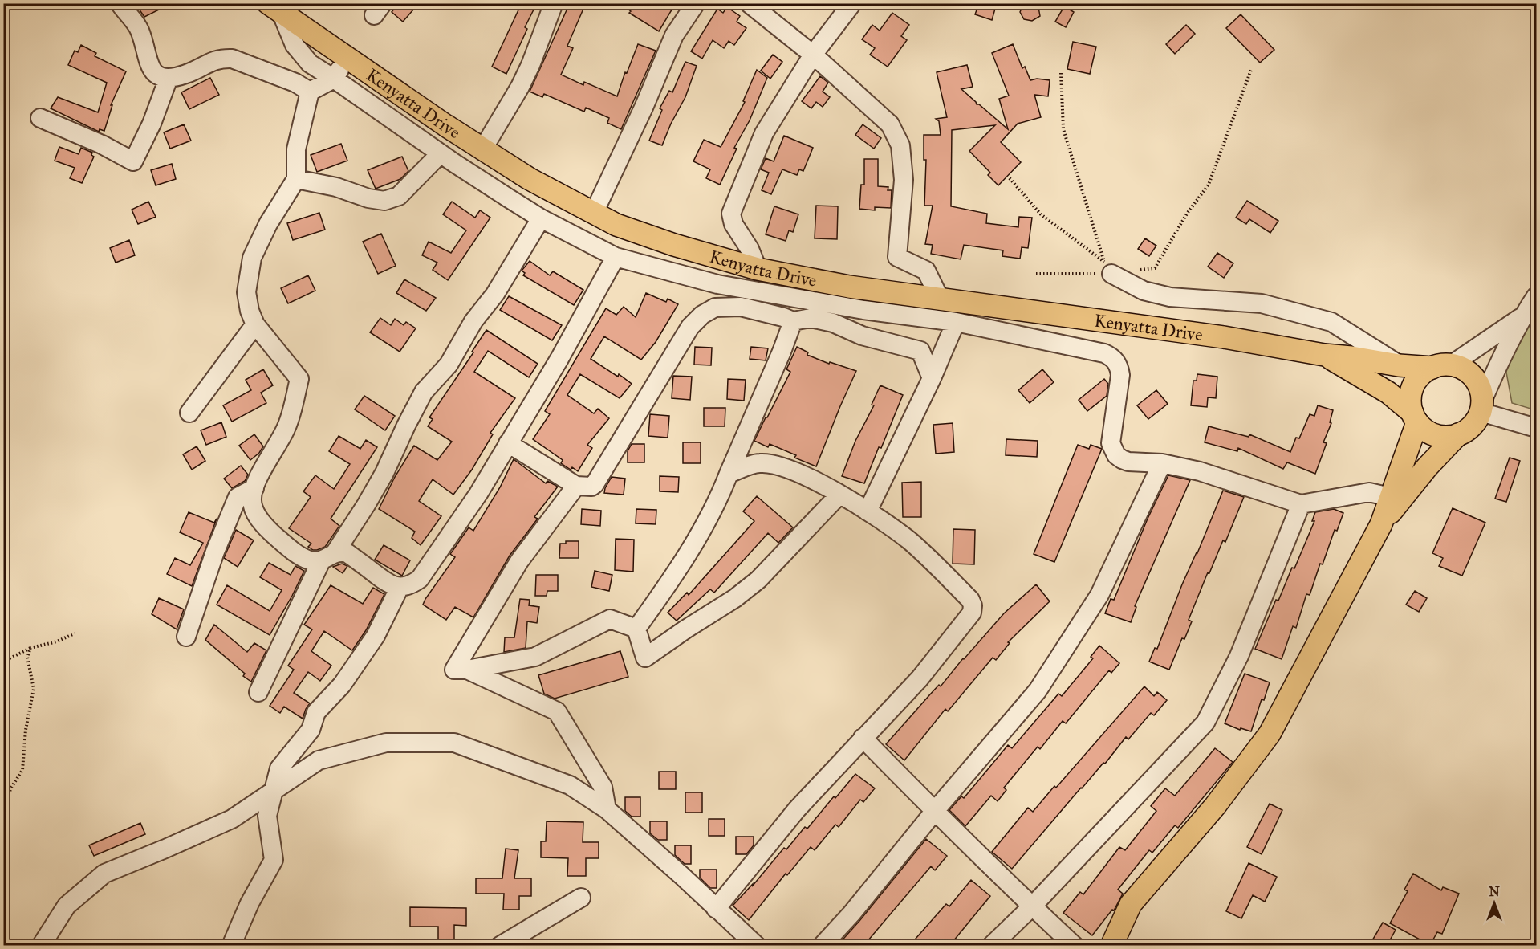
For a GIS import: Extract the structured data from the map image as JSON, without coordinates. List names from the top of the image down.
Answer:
{
  "streets": {
    "main road": ["Kenyatta Drive"]
  },
  "north": "top"
}
